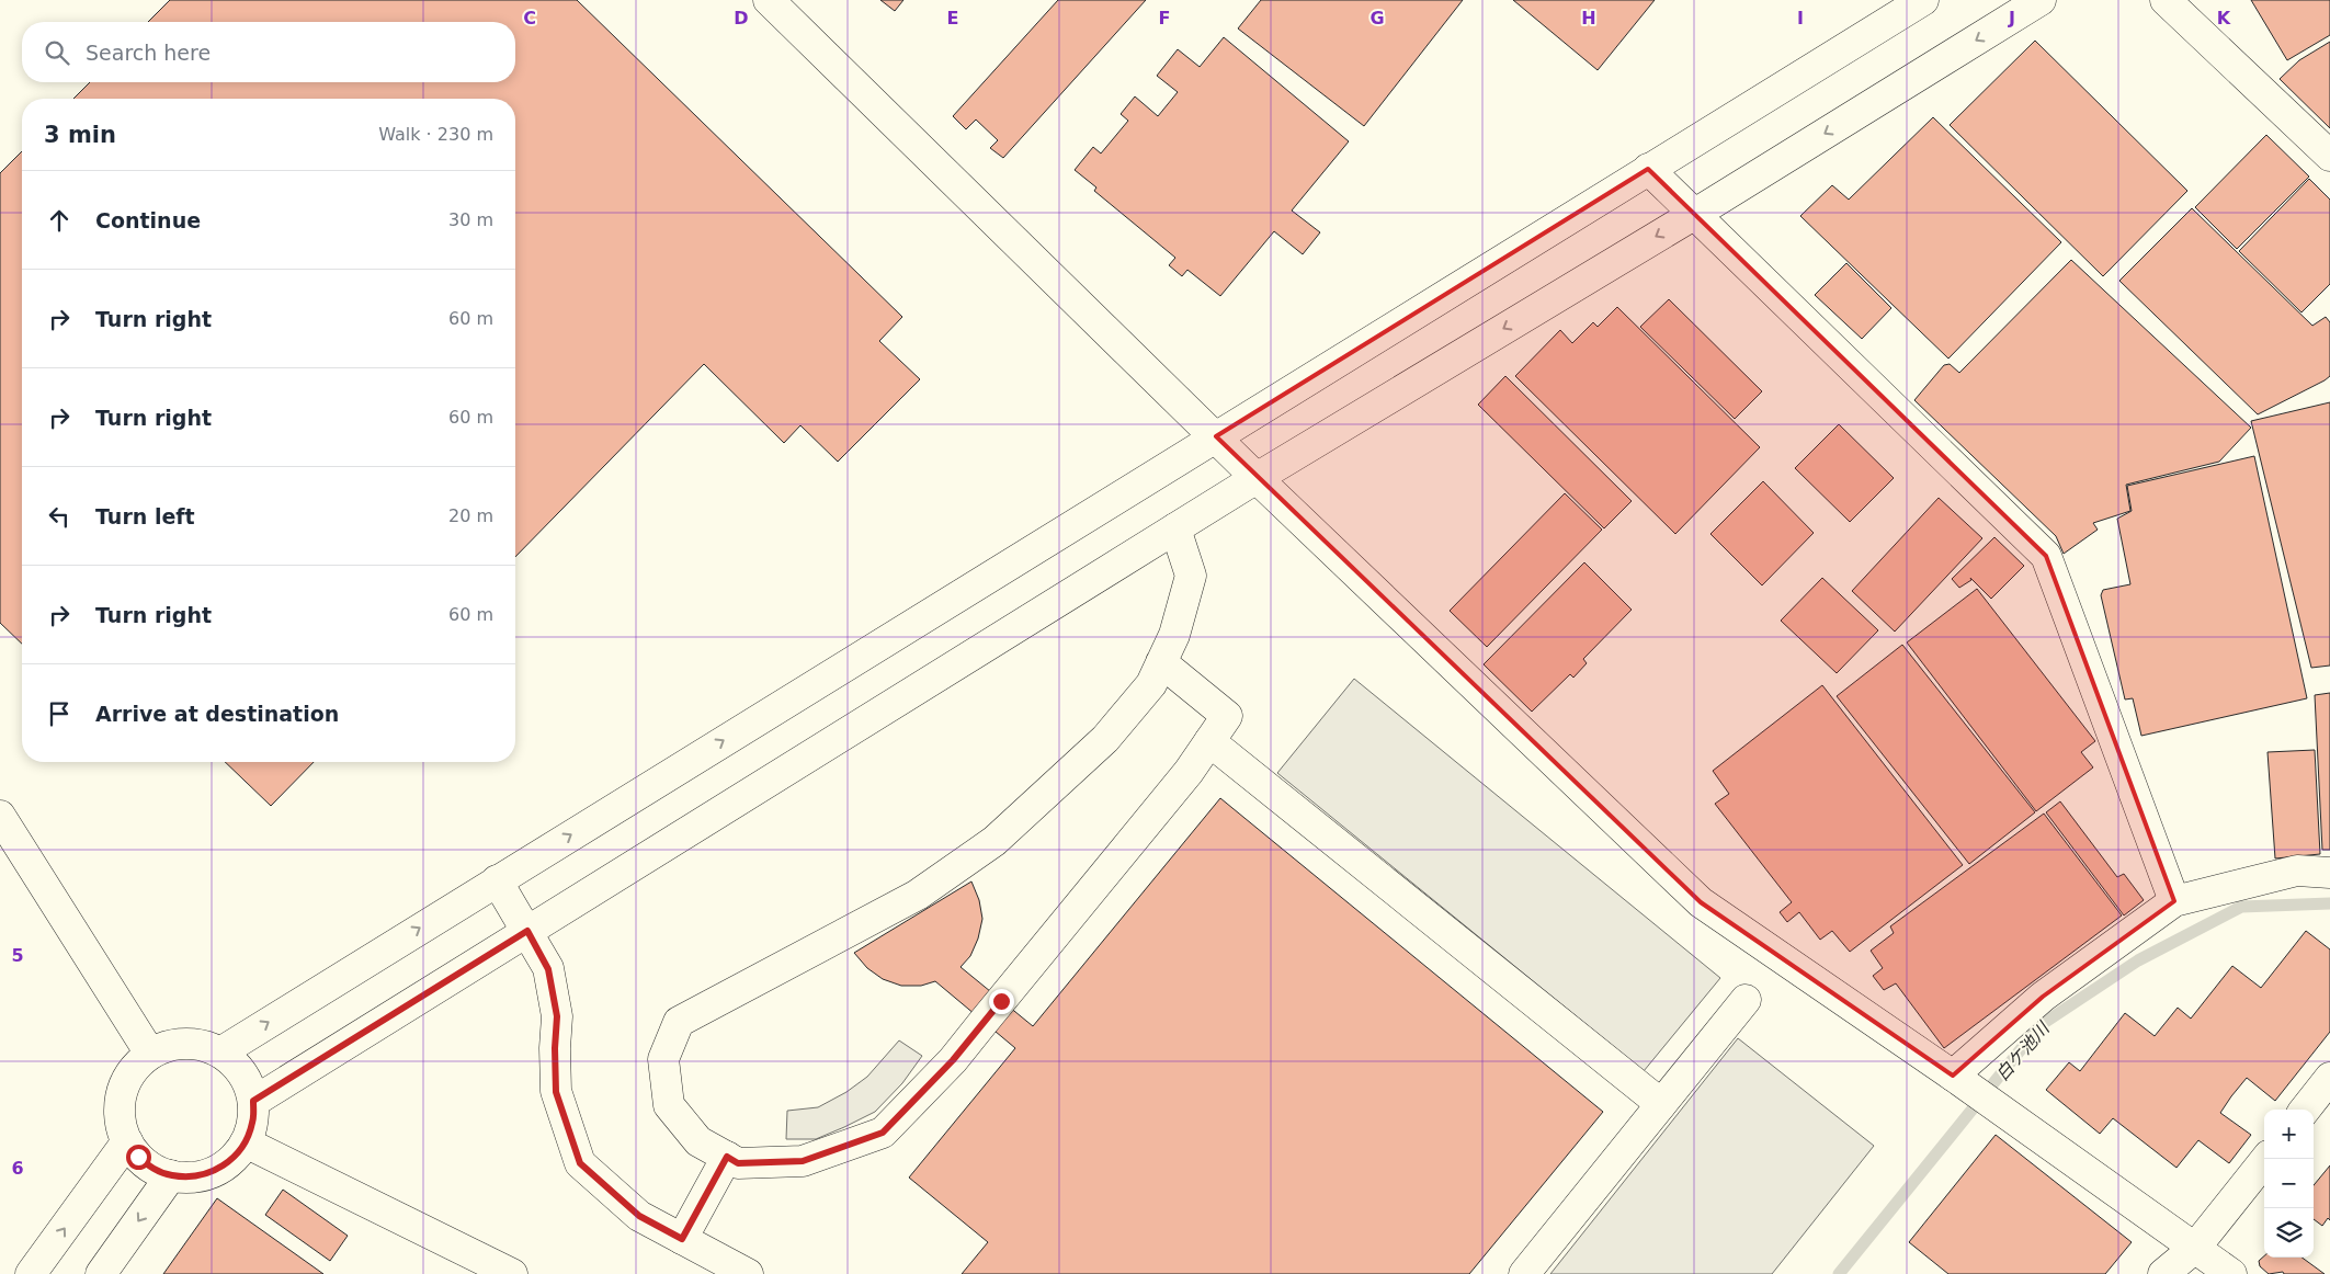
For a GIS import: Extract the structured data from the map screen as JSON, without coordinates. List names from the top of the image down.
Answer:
{
  "water": ["白ケ池川"],
  "page": {
    "search": "Search here",
    "heading": ["3 min", "Walk · 230 m"],
    "list": [
      ["Continue", "30 m"],
      ["Turn right", "60 m"],
      ["Turn right", "60 m"],
      ["Turn left", "20 m"],
      ["Turn right", "60 m"],
      "Arrive at destination"
    ],
    "map_buttons": ["+", "−"]
  },
  "grid": {
    "columns": [
      "C",
      "D",
      "E",
      "F",
      "G",
      "H",
      "I",
      "J",
      "K"
    ],
    "rows": ["5", "6"]
  }
}
